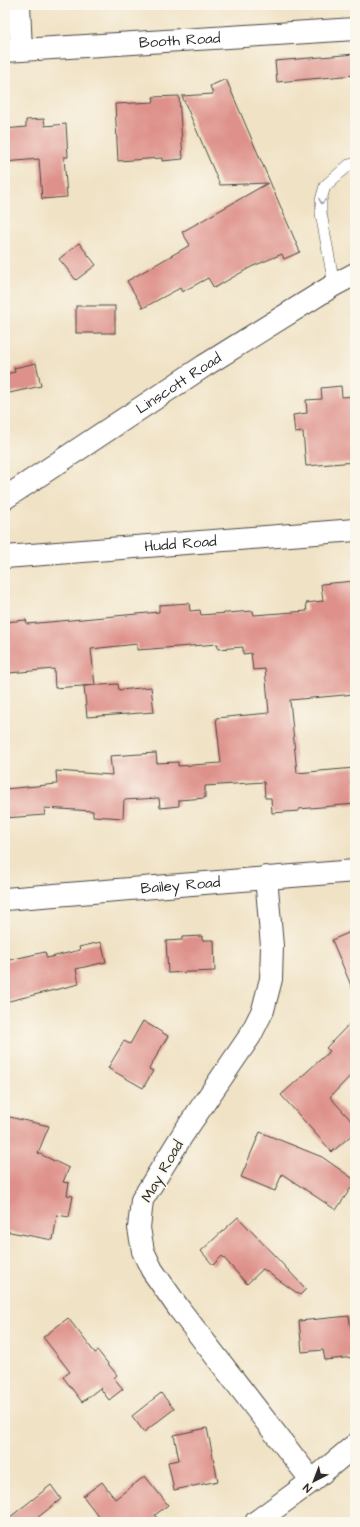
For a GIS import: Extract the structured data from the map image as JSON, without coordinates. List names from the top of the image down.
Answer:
{
  "streets": {
    "street": [
      "Booth Road",
      "Linscott Road",
      "Hudd Road",
      "Bailey Road",
      "May Road"
    ]
  },
  "crossings": [
    ["Bailey Road", "May Road"]
  ],
  "north": "bottom left"
}
